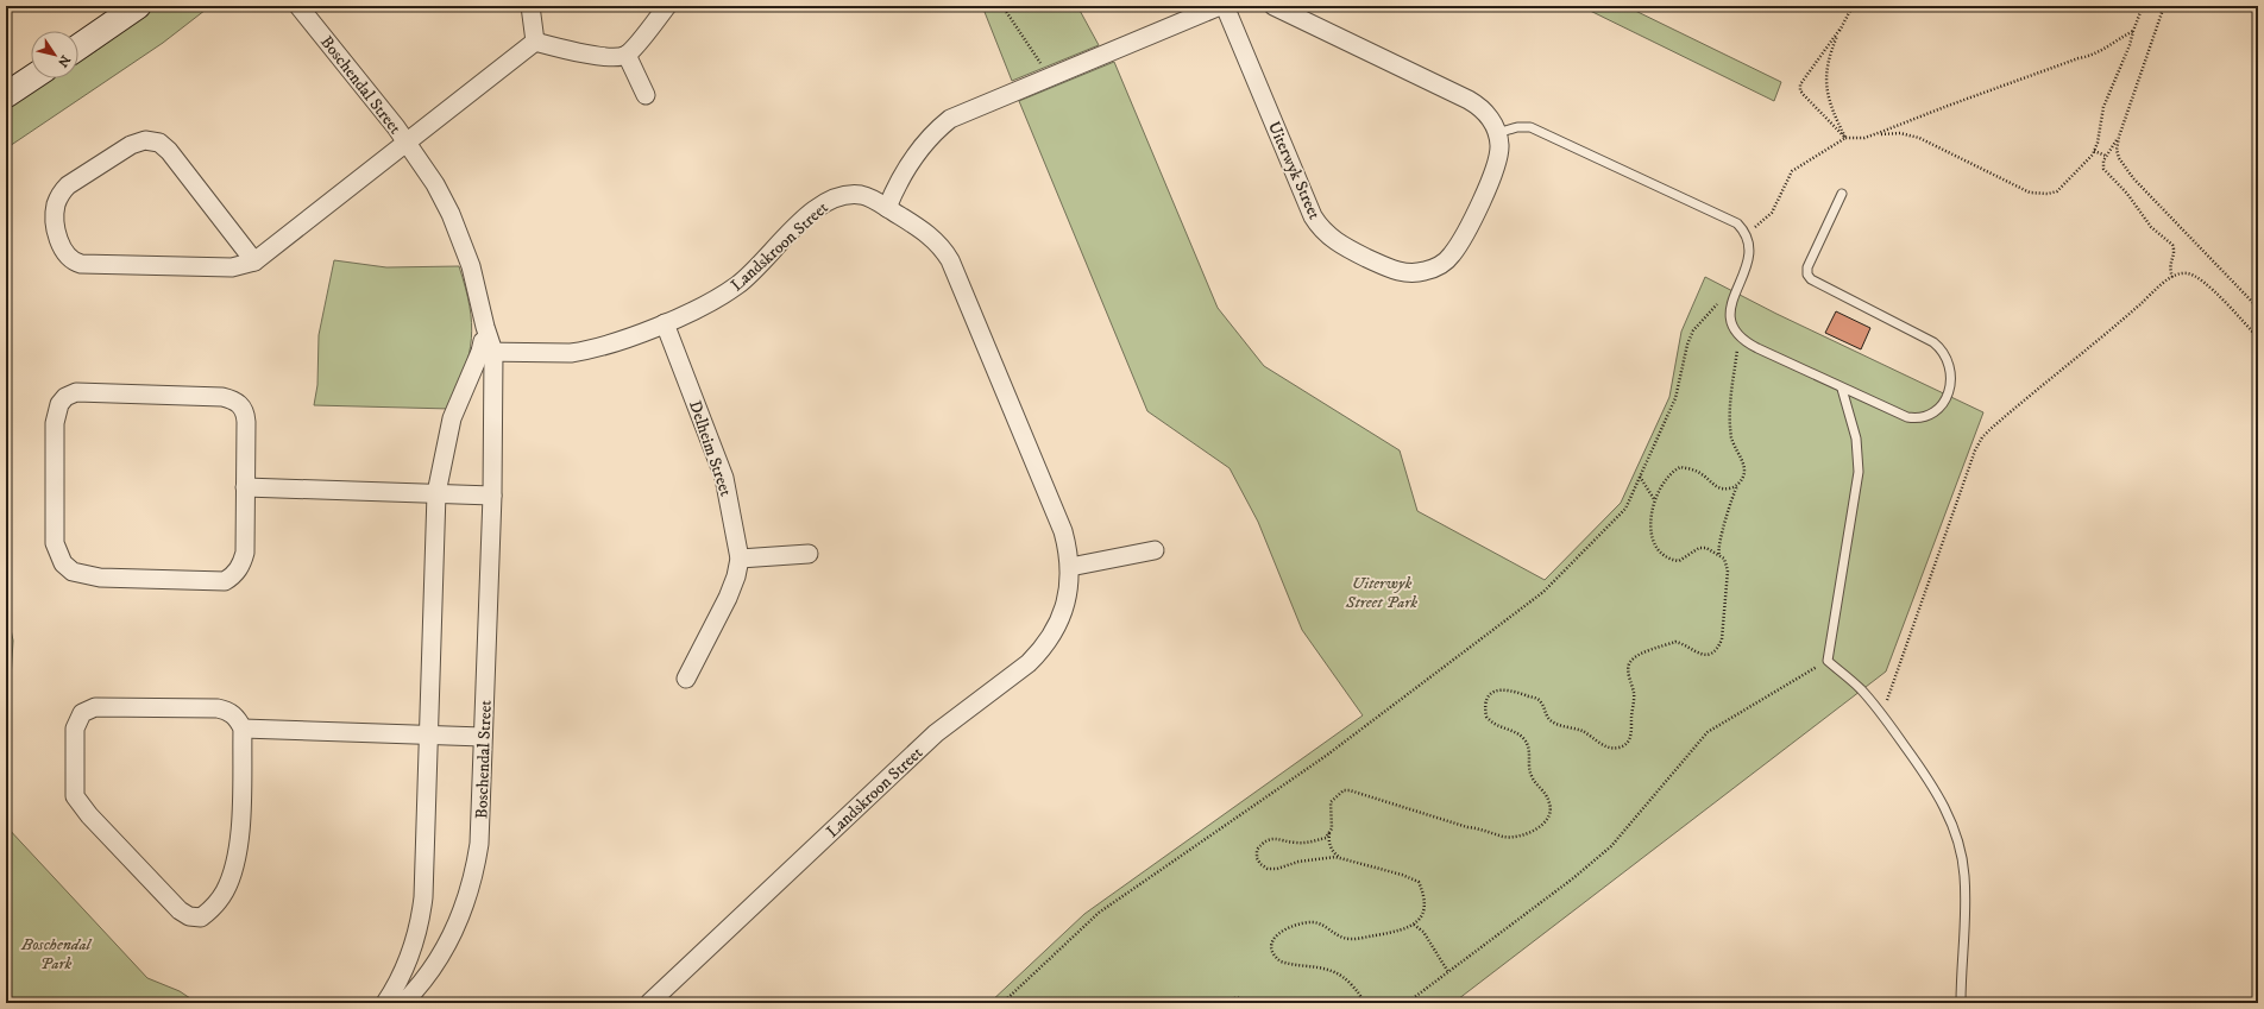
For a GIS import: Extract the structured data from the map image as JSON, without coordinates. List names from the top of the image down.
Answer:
{
  "streets": {
    "street": [
      "Boschendal Street",
      "Uiterwyk Street",
      "Landskroon Street",
      "Delheim Street"
    ]
  },
  "crossings": [
    ["Boschendal Street", "Landskroon Street"],
    ["Landskroon Street", "Delheim Street"]
  ],
  "parks": ["Uiterwyk Street Park", "Boschendal Park"],
  "north": "bottom right"
}
